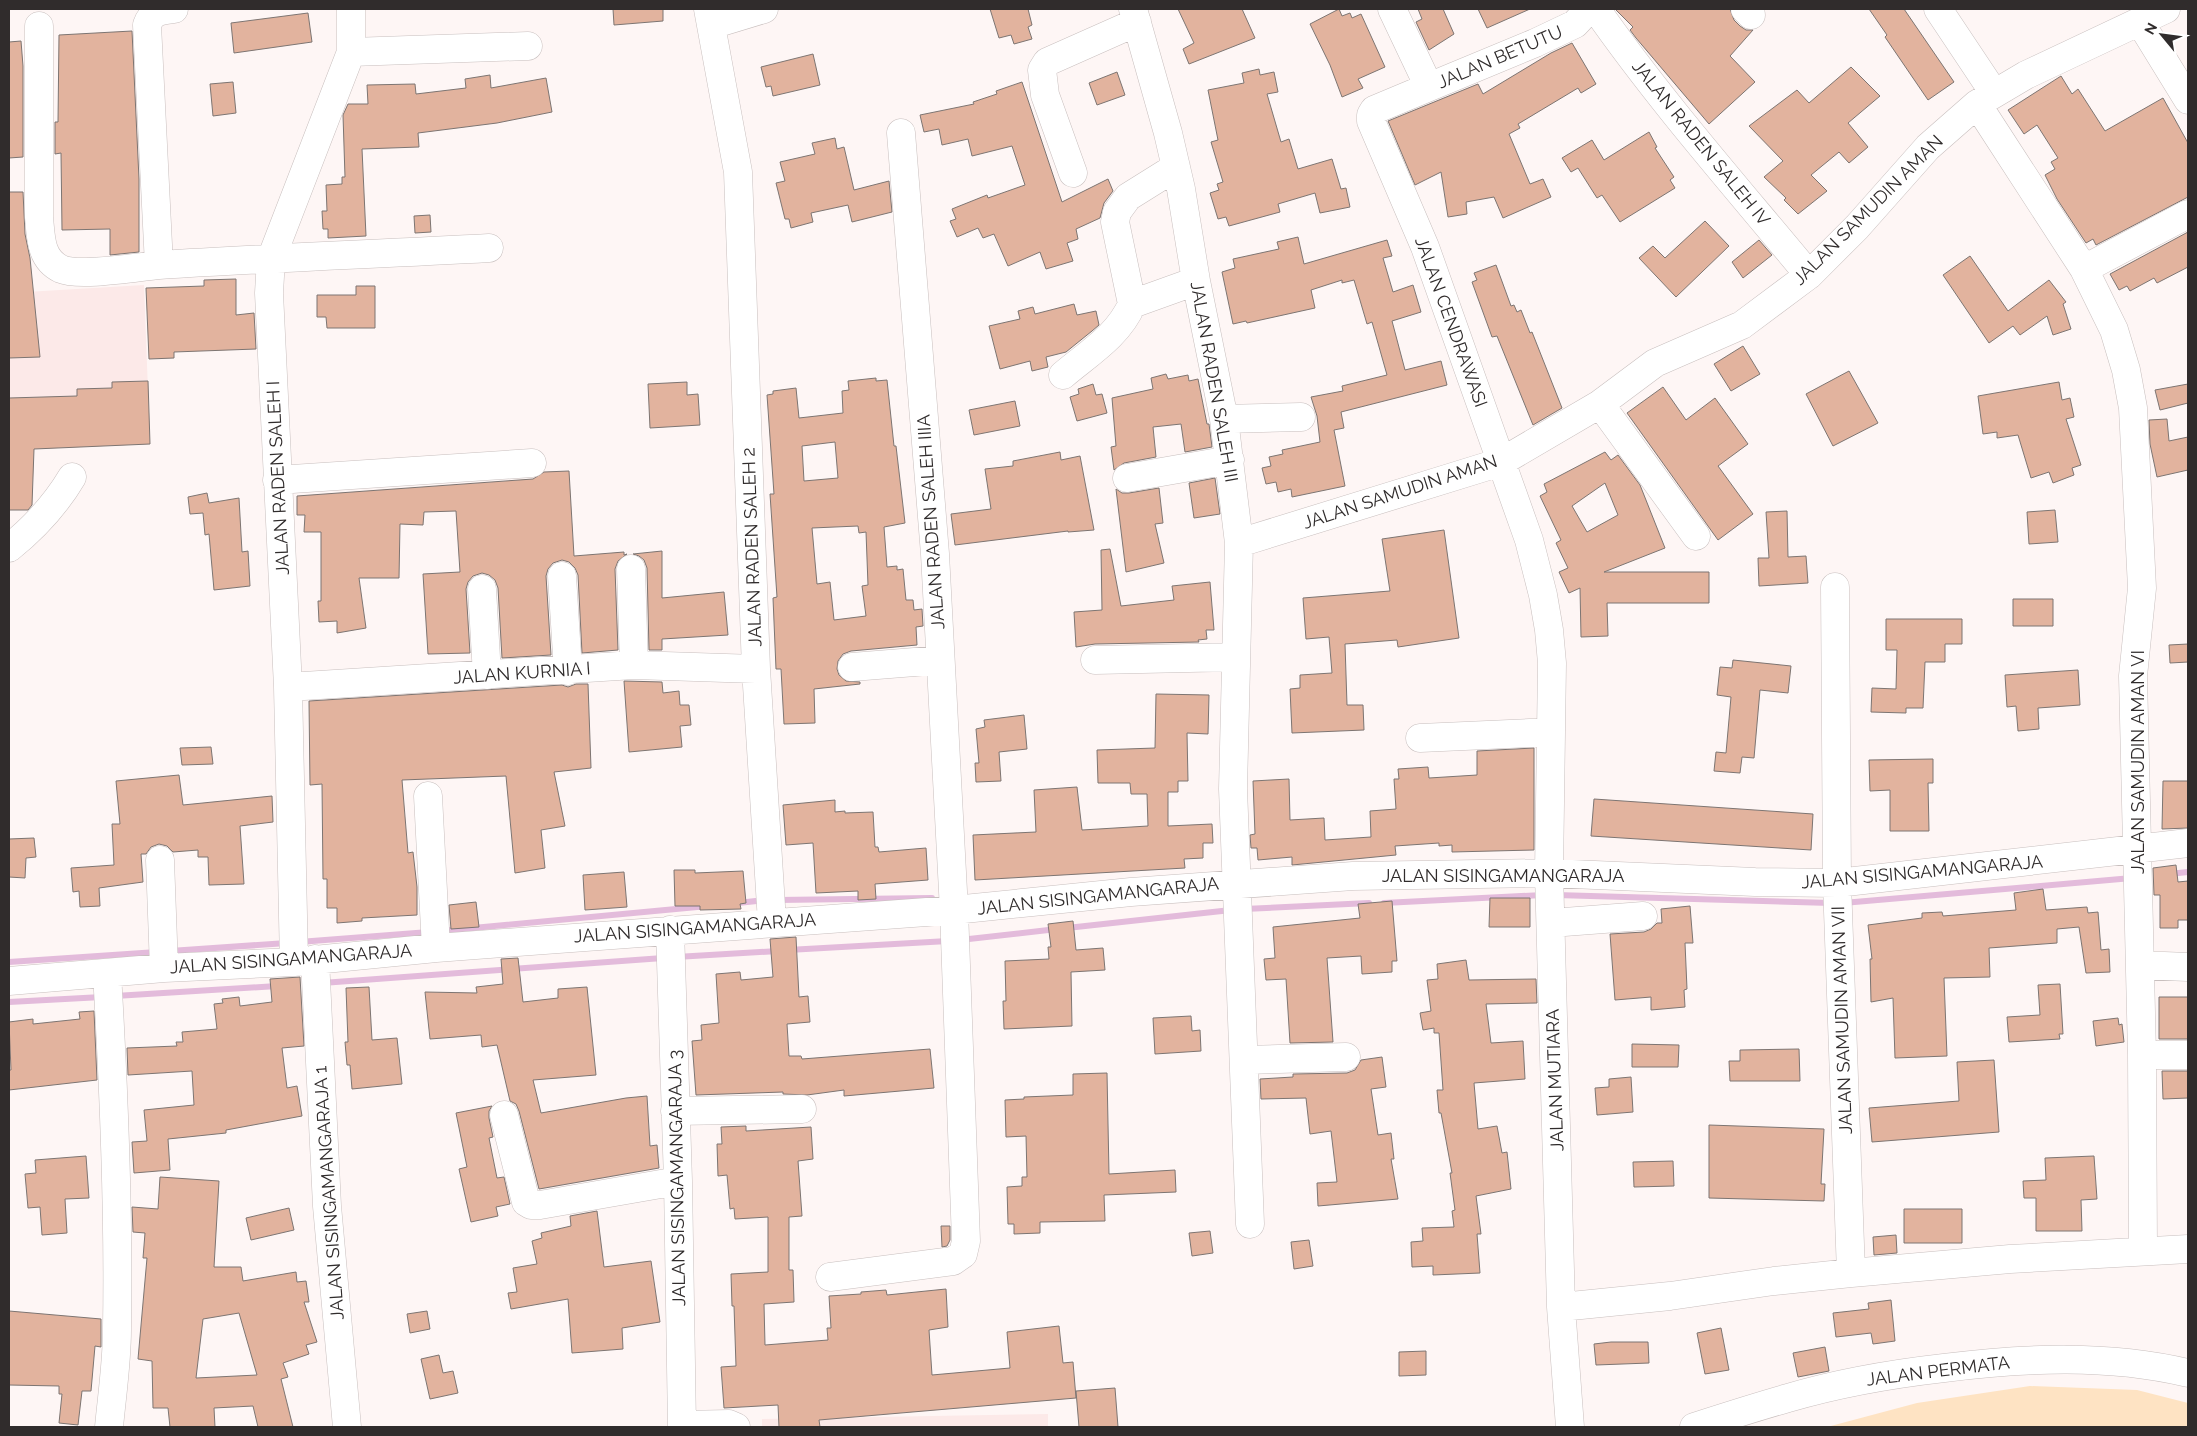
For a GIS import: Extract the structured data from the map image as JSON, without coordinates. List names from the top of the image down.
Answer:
{
  "streets": {
    "street": [
      "JALAN BETUTU",
      "JALAN RADEN SALEH IV",
      "JALAN SAMUDIN AMAN",
      "JALAN CENDRAWASI",
      "JALAN RADEN SALEH III",
      "JALAN RADEN SALEH I",
      "JALAN RADEN SALEH IIIA",
      "JALAN RADEN SALEH 2",
      "JALAN KURNIA I",
      "JALAN SAMUDIN AMAN VI",
      "JALAN SISINGAMANGARAJA",
      "JALAN SAMUDIN AMAN VII",
      "JALAN MUTIARA",
      "JALAN SISINGAMANGARAJA 3",
      "JALAN SISINGAMANGARAJA 1",
      "JALAN PERMATA"
    ]
  },
  "crossings": [
    ["JALAN BETUTU", "JALAN CENDRAWASI"],
    ["JALAN RADEN SALEH IV", "JALAN SAMUDIN AMAN"],
    ["JALAN SAMUDIN AMAN", "JALAN CENDRAWASI"],
    ["JALAN SAMUDIN AMAN", "JALAN RADEN SALEH III"],
    ["JALAN SAMUDIN AMAN", "JALAN SAMUDIN AMAN VI"],
    ["JALAN CENDRAWASI", "JALAN MUTIARA"],
    ["JALAN RADEN SALEH III", "JALAN SISINGAMANGARAJA"],
    ["JALAN RADEN SALEH I", "JALAN KURNIA I"],
    ["JALAN RADEN SALEH I", "JALAN SISINGAMANGARAJA"],
    ["JALAN RADEN SALEH I", "JALAN SISINGAMANGARAJA 1"],
    ["JALAN RADEN SALEH IIIA", "JALAN SISINGAMANGARAJA"],
    ["JALAN RADEN SALEH 2", "JALAN KURNIA I"],
    ["JALAN RADEN SALEH 2", "JALAN SISINGAMANGARAJA"],
    ["JALAN SAMUDIN AMAN VI", "JALAN SISINGAMANGARAJA"],
    ["JALAN SISINGAMANGARAJA", "JALAN SAMUDIN AMAN VII"],
    ["JALAN SISINGAMANGARAJA", "JALAN MUTIARA"],
    ["JALAN SISINGAMANGARAJA", "JALAN SISINGAMANGARAJA 3"],
    ["JALAN SISINGAMANGARAJA", "JALAN SISINGAMANGARAJA 1"]
  ],
  "north": "top left"
}
